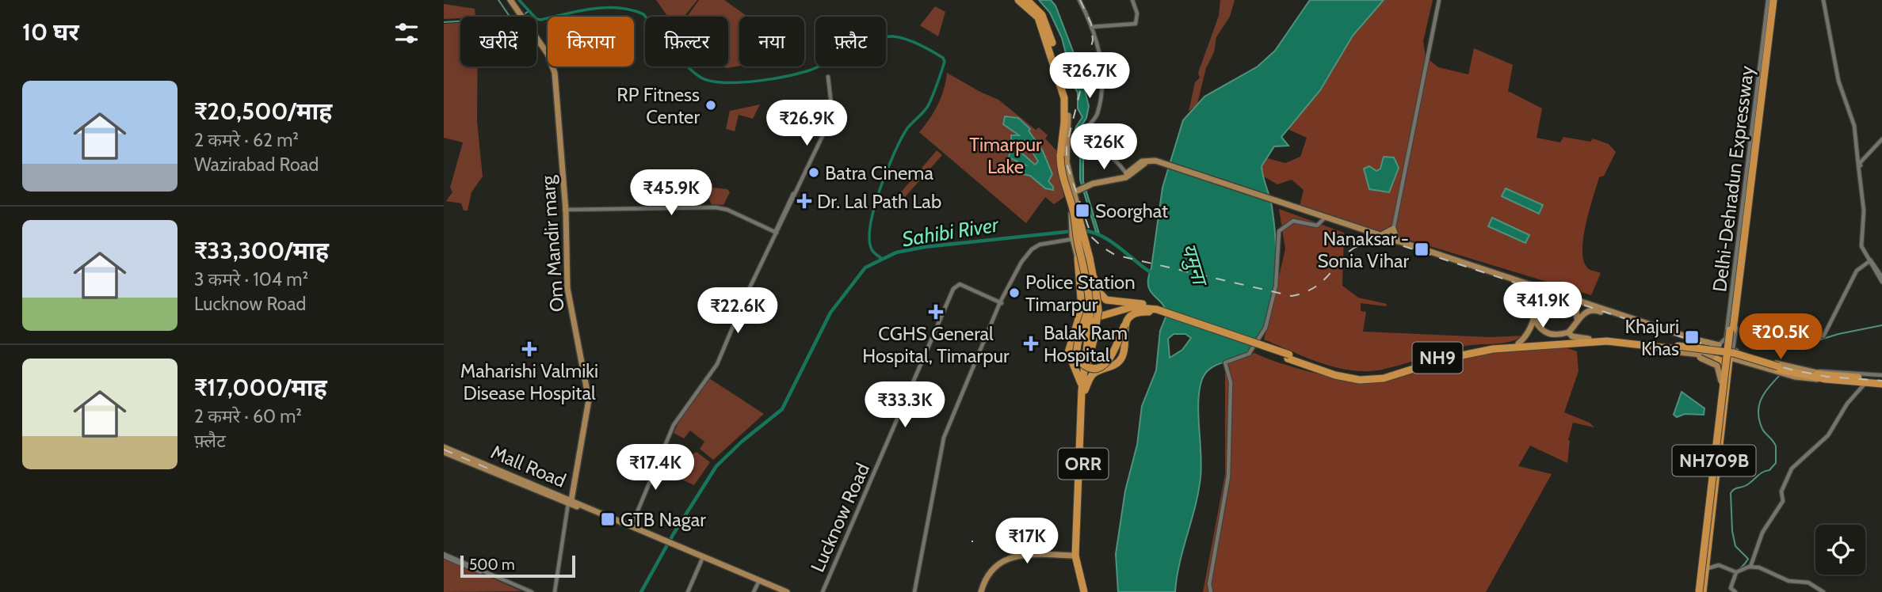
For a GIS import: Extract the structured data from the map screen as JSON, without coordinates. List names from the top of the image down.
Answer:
{
  "streets": {
    "highway": [
      "Delhi-Dehradun Expressway",
      "NH9",
      "NH709B",
      "ORR"
    ],
    "main road": ["Om Mandir marg", "Mall Road"],
    "street": ["Lucknow Road"]
  },
  "crossings": [
    ["Om Mandir marg", "Mall Road"]
  ],
  "water": ["Sahibi River", "यमुना"],
  "parks": ["Timarpur Lake"],
  "places": {
    "other": ["RP Fitness Center", "Batra Cinema", "Police Station Timarpur"],
    "health": [
      "Dr. Lal Path Lab",
      "CGHS General Hospital, Timarpur",
      "Balak Ram Hospital",
      "Maharishi Valmiki Disease Hospital"
    ],
    "transit": [
      "Soorghat",
      "Nanaksar - Sonia Vihar",
      "Khajuri Khas",
      "GTB Nagar"
    ]
  },
  "scale_bar": "500 m",
  "page": {
    "heading": "10 घर",
    "chip": [
      "खरीदें",
      "किराया",
      "फ़िल्टर",
      "नया",
      "फ़्लैट"
    ],
    "price": [
      "₹26.7K",
      "₹26.9K",
      "₹26K",
      "₹45.9K",
      "₹41.9K",
      "₹22.6K",
      "₹20.5K",
      "₹33.3K",
      "₹17.4K",
      "₹17K"
    ],
    "list": [
      {
        "name": "₹20,500/माह",
        "note": "2 कमरे · 62 m² · Wazirabad Road"
      },
      {
        "name": "₹33,300/माह",
        "note": "3 कमरे · 104 m² · Lucknow Road"
      },
      {
        "name": "₹17,000/माह",
        "note": "2 कमरे · 60 m² · फ़्लैट"
      }
    ],
    "scale": "500 m"
  }
}
